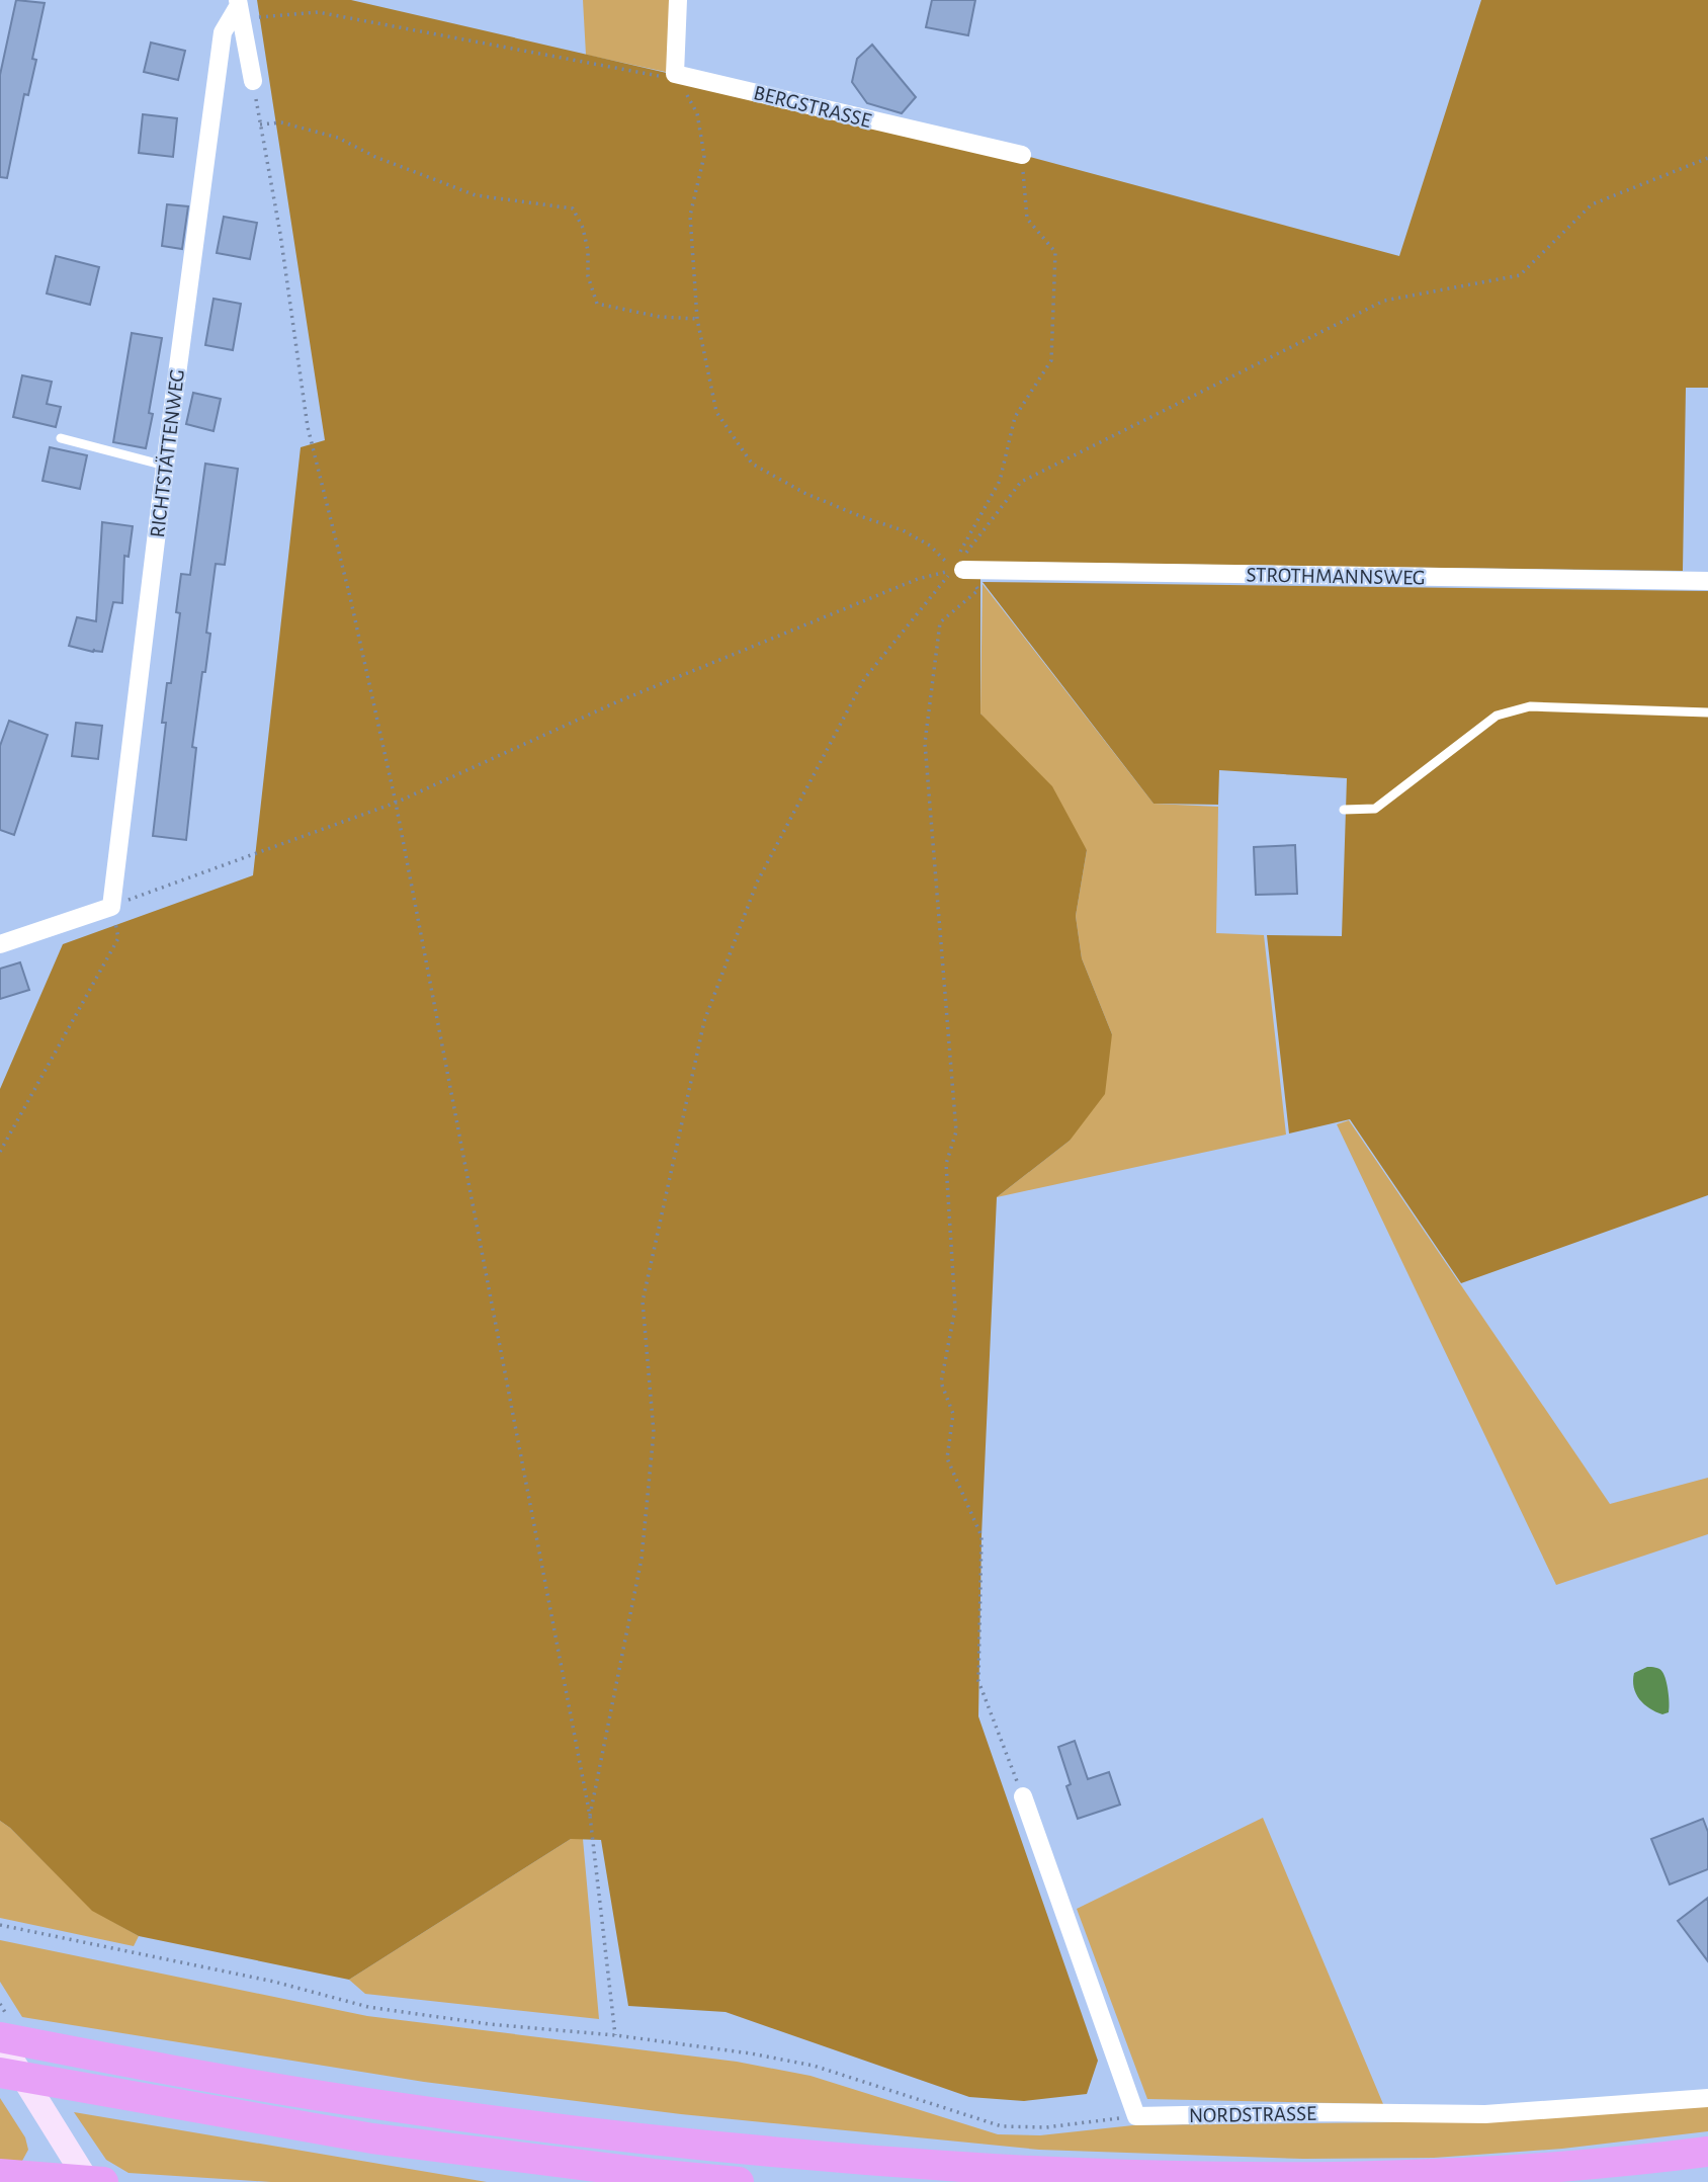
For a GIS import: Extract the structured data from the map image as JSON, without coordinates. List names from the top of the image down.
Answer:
{
  "streets": {
    "street": [
      "BERGSTRASSE",
      "RICHTSTÄTTENWEG",
      "STROTHMANNSWEG",
      "NORDSTRASSE"
    ]
  }
}
